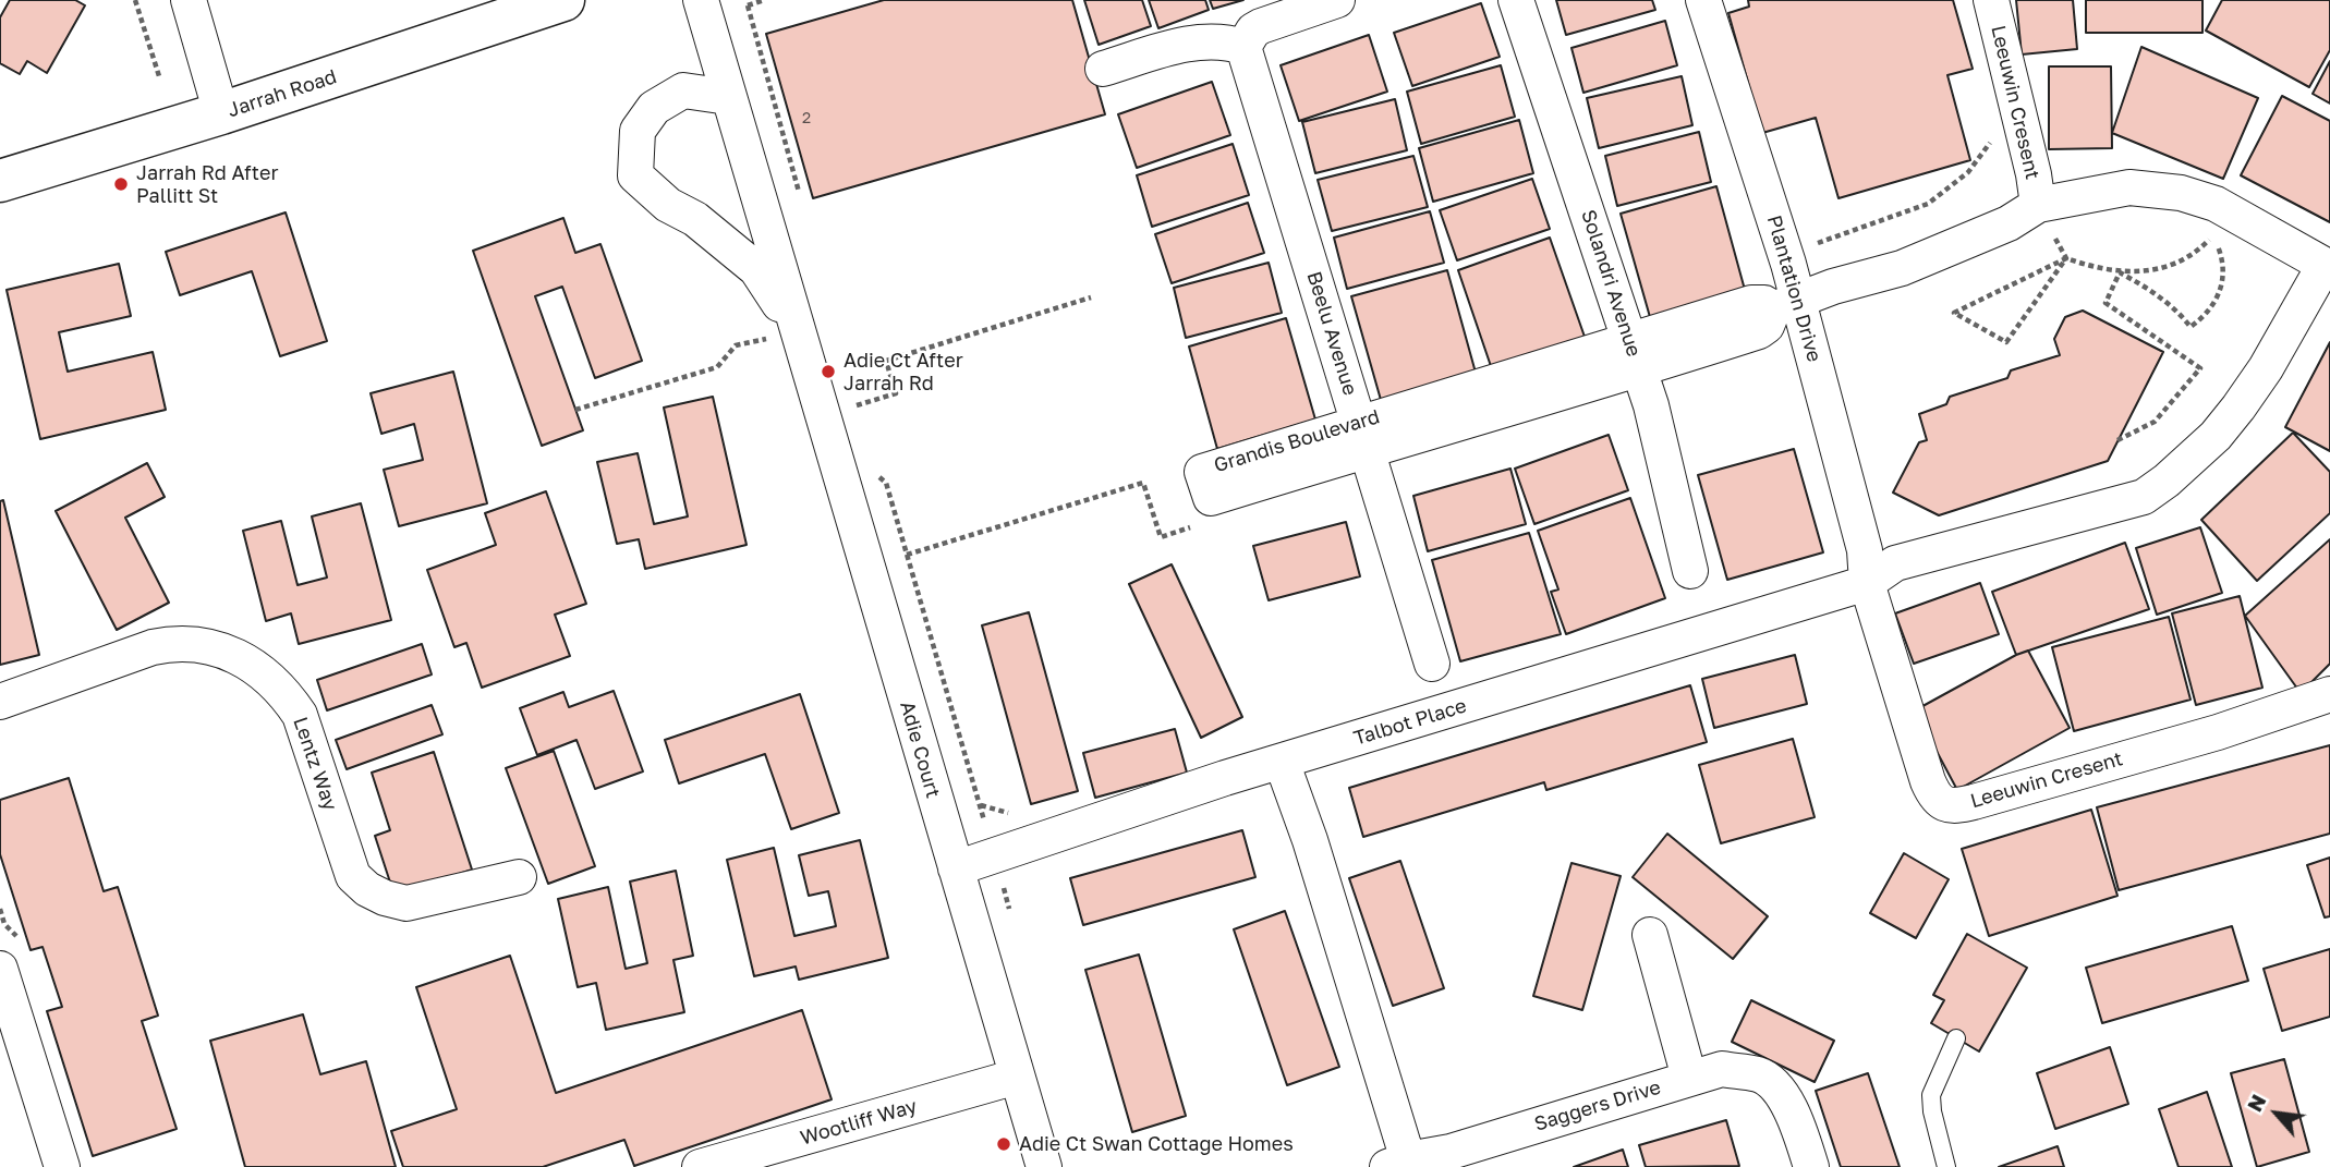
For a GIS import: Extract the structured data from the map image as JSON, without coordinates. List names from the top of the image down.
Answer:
{
  "streets": {
    "street": [
      "Jarrah Road",
      "Leeuwin Cresent",
      "Solandri Avenue",
      "Plantation Drive",
      "Beelu Avenue",
      "Grandis Boulevard",
      "Talbot Place",
      "Adie Court",
      "Lentz Way",
      "Saggers Drive",
      "Wootliff Way"
    ]
  },
  "crossings": [
    ["Leeuwin Cresent", "Plantation Drive"],
    ["Leeuwin Cresent", "Talbot Place"],
    ["Solandri Avenue", "Grandis Boulevard"],
    ["Plantation Drive", "Grandis Boulevard"],
    ["Plantation Drive", "Talbot Place"],
    ["Beelu Avenue", "Grandis Boulevard"],
    ["Talbot Place", "Adie Court"],
    ["Adie Court", "Wootliff Way"]
  ],
  "places": ["Jarrah Rd After Pallitt St", "Adie Ct After Jarrah Rd", "Adie Ct Swan Cottage Homes"],
  "house_numbers": ["2"],
  "north": "top left"
}
